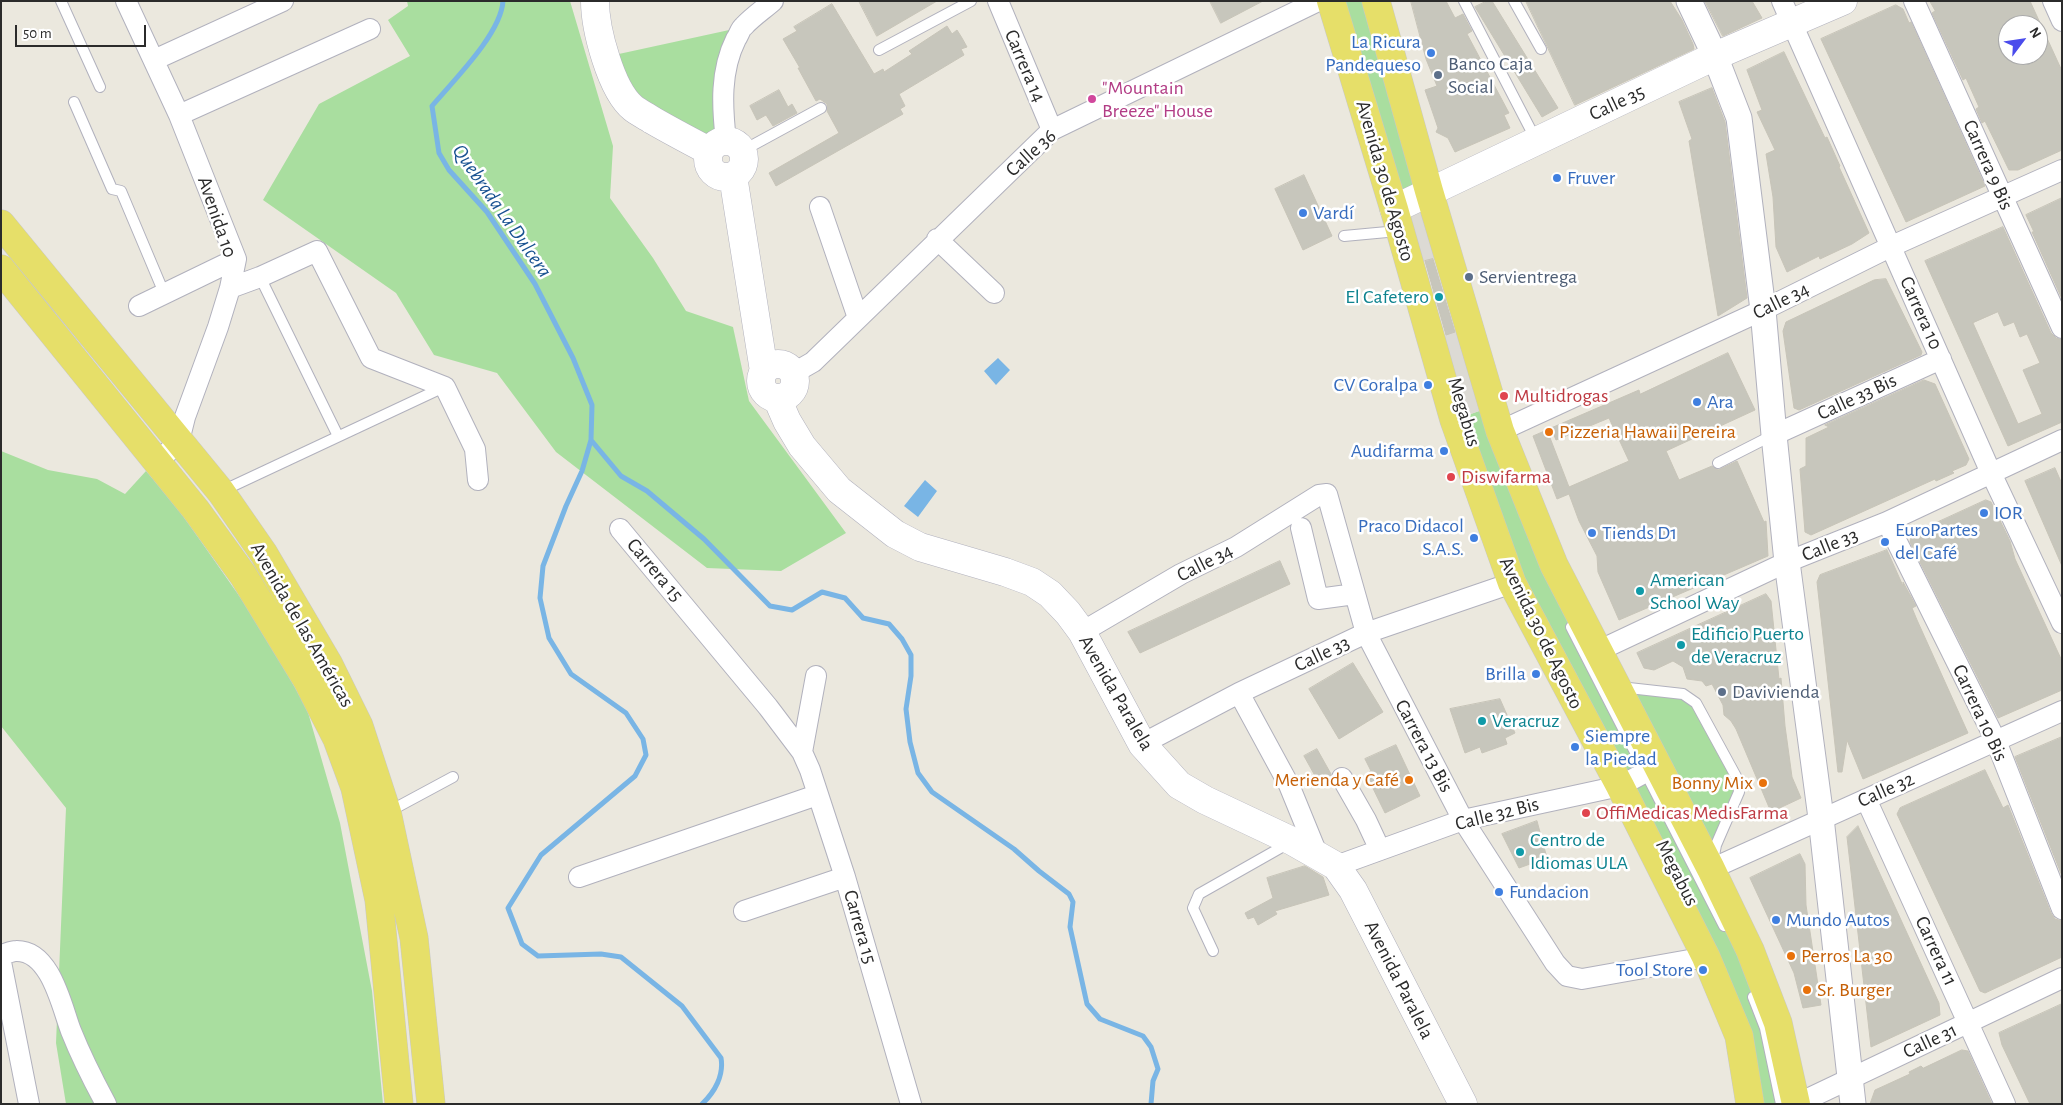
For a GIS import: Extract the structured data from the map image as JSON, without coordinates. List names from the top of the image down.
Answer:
{
  "streets": {
    "main road": [
      "Calle 35",
      "Avenida 30 de Agosto",
      "Avenida de las Américas",
      "Avenida Paralela"
    ],
    "street": [
      "Carrera 14",
      "Calle 36",
      "Carrera 9 Bis",
      "Avenida 10",
      "Calle 34",
      "Carrera 10",
      "Calle 33 Bis",
      "Calle 33",
      "Carrera 15",
      "Carrera 10 Bis",
      "Carrera 13 Bis",
      "Calle 32",
      "Calle 32 Bis",
      "Carrera 11",
      "Calle 31"
    ],
    "lane": ["Megabus"]
  },
  "crossings": [
    ["Carrera 14", "Calle 36"],
    ["Calle 35", "Avenida 30 de Agosto"],
    ["Calle 35", "Carrera 10"],
    ["Calle 35", "Megabus"],
    ["Calle 36", "Avenida Paralela"],
    ["Carrera 9 Bis", "Calle 34"],
    ["Avenida 30 de Agosto", "Calle 34"],
    ["Avenida 30 de Agosto", "Megabus"],
    ["Avenida 30 de Agosto", "Calle 33"],
    ["Avenida 30 de Agosto", "Carrera 13 Bis"],
    ["Avenida 30 de Agosto", "Calle 32"],
    ["Avenida 30 de Agosto", "Calle 32 Bis"],
    ["Avenida 30 de Agosto", "Calle 31"],
    ["Avenida 10", "Avenida de las Américas"],
    ["Calle 34", "Carrera 10"],
    ["Calle 34", "Avenida Paralela"],
    ["Calle 34", "Carrera 13 Bis"],
    ["Carrera 10", "Calle 33 Bis"],
    ["Carrera 10", "Calle 33"],
    ["Megabus", "Calle 32 Bis"],
    ["Calle 33", "Avenida Paralela"],
    ["Calle 33", "Carrera 10 Bis"],
    ["Calle 33", "Carrera 13 Bis"],
    ["Avenida Paralela", "Calle 32 Bis"],
    ["Carrera 10 Bis", "Calle 32"],
    ["Carrera 13 Bis", "Calle 32 Bis"],
    ["Calle 32", "Carrera 11"],
    ["Carrera 11", "Calle 31"]
  ],
  "water": ["Quebrada La Dulcera"],
  "places": [
    "La Ricura Pandequeso",
    "Banco Caja Social",
    "\"Mountain Breeze\" House",
    "Fruver",
    "Vardí",
    "Servientrega",
    "El Cafetero",
    "CV Coralpa",
    "Multidrogas",
    "Ara",
    "Pizzeria Hawaii Pereira",
    "Audifarma",
    "Diswifarma",
    "IOR",
    "Tiends D1",
    "Praco Didacol S.A.S.",
    "EuroPartes del Café",
    "American School Way",
    "Edificio Puerto de Veracruz",
    "Brilla",
    "Davivienda",
    "Veracruz",
    "Siempre la Piedad",
    "Merienda y Café",
    "Bonny Mix",
    "OffiMedicas MedisFarma",
    "Centro de Idiomas ULA",
    "Fundacion",
    "Mundo Autos",
    "Perros La 30",
    "Tool Store",
    "Sr. Burger"
  ],
  "scale_bar": "50 m",
  "north": "top right"
}
